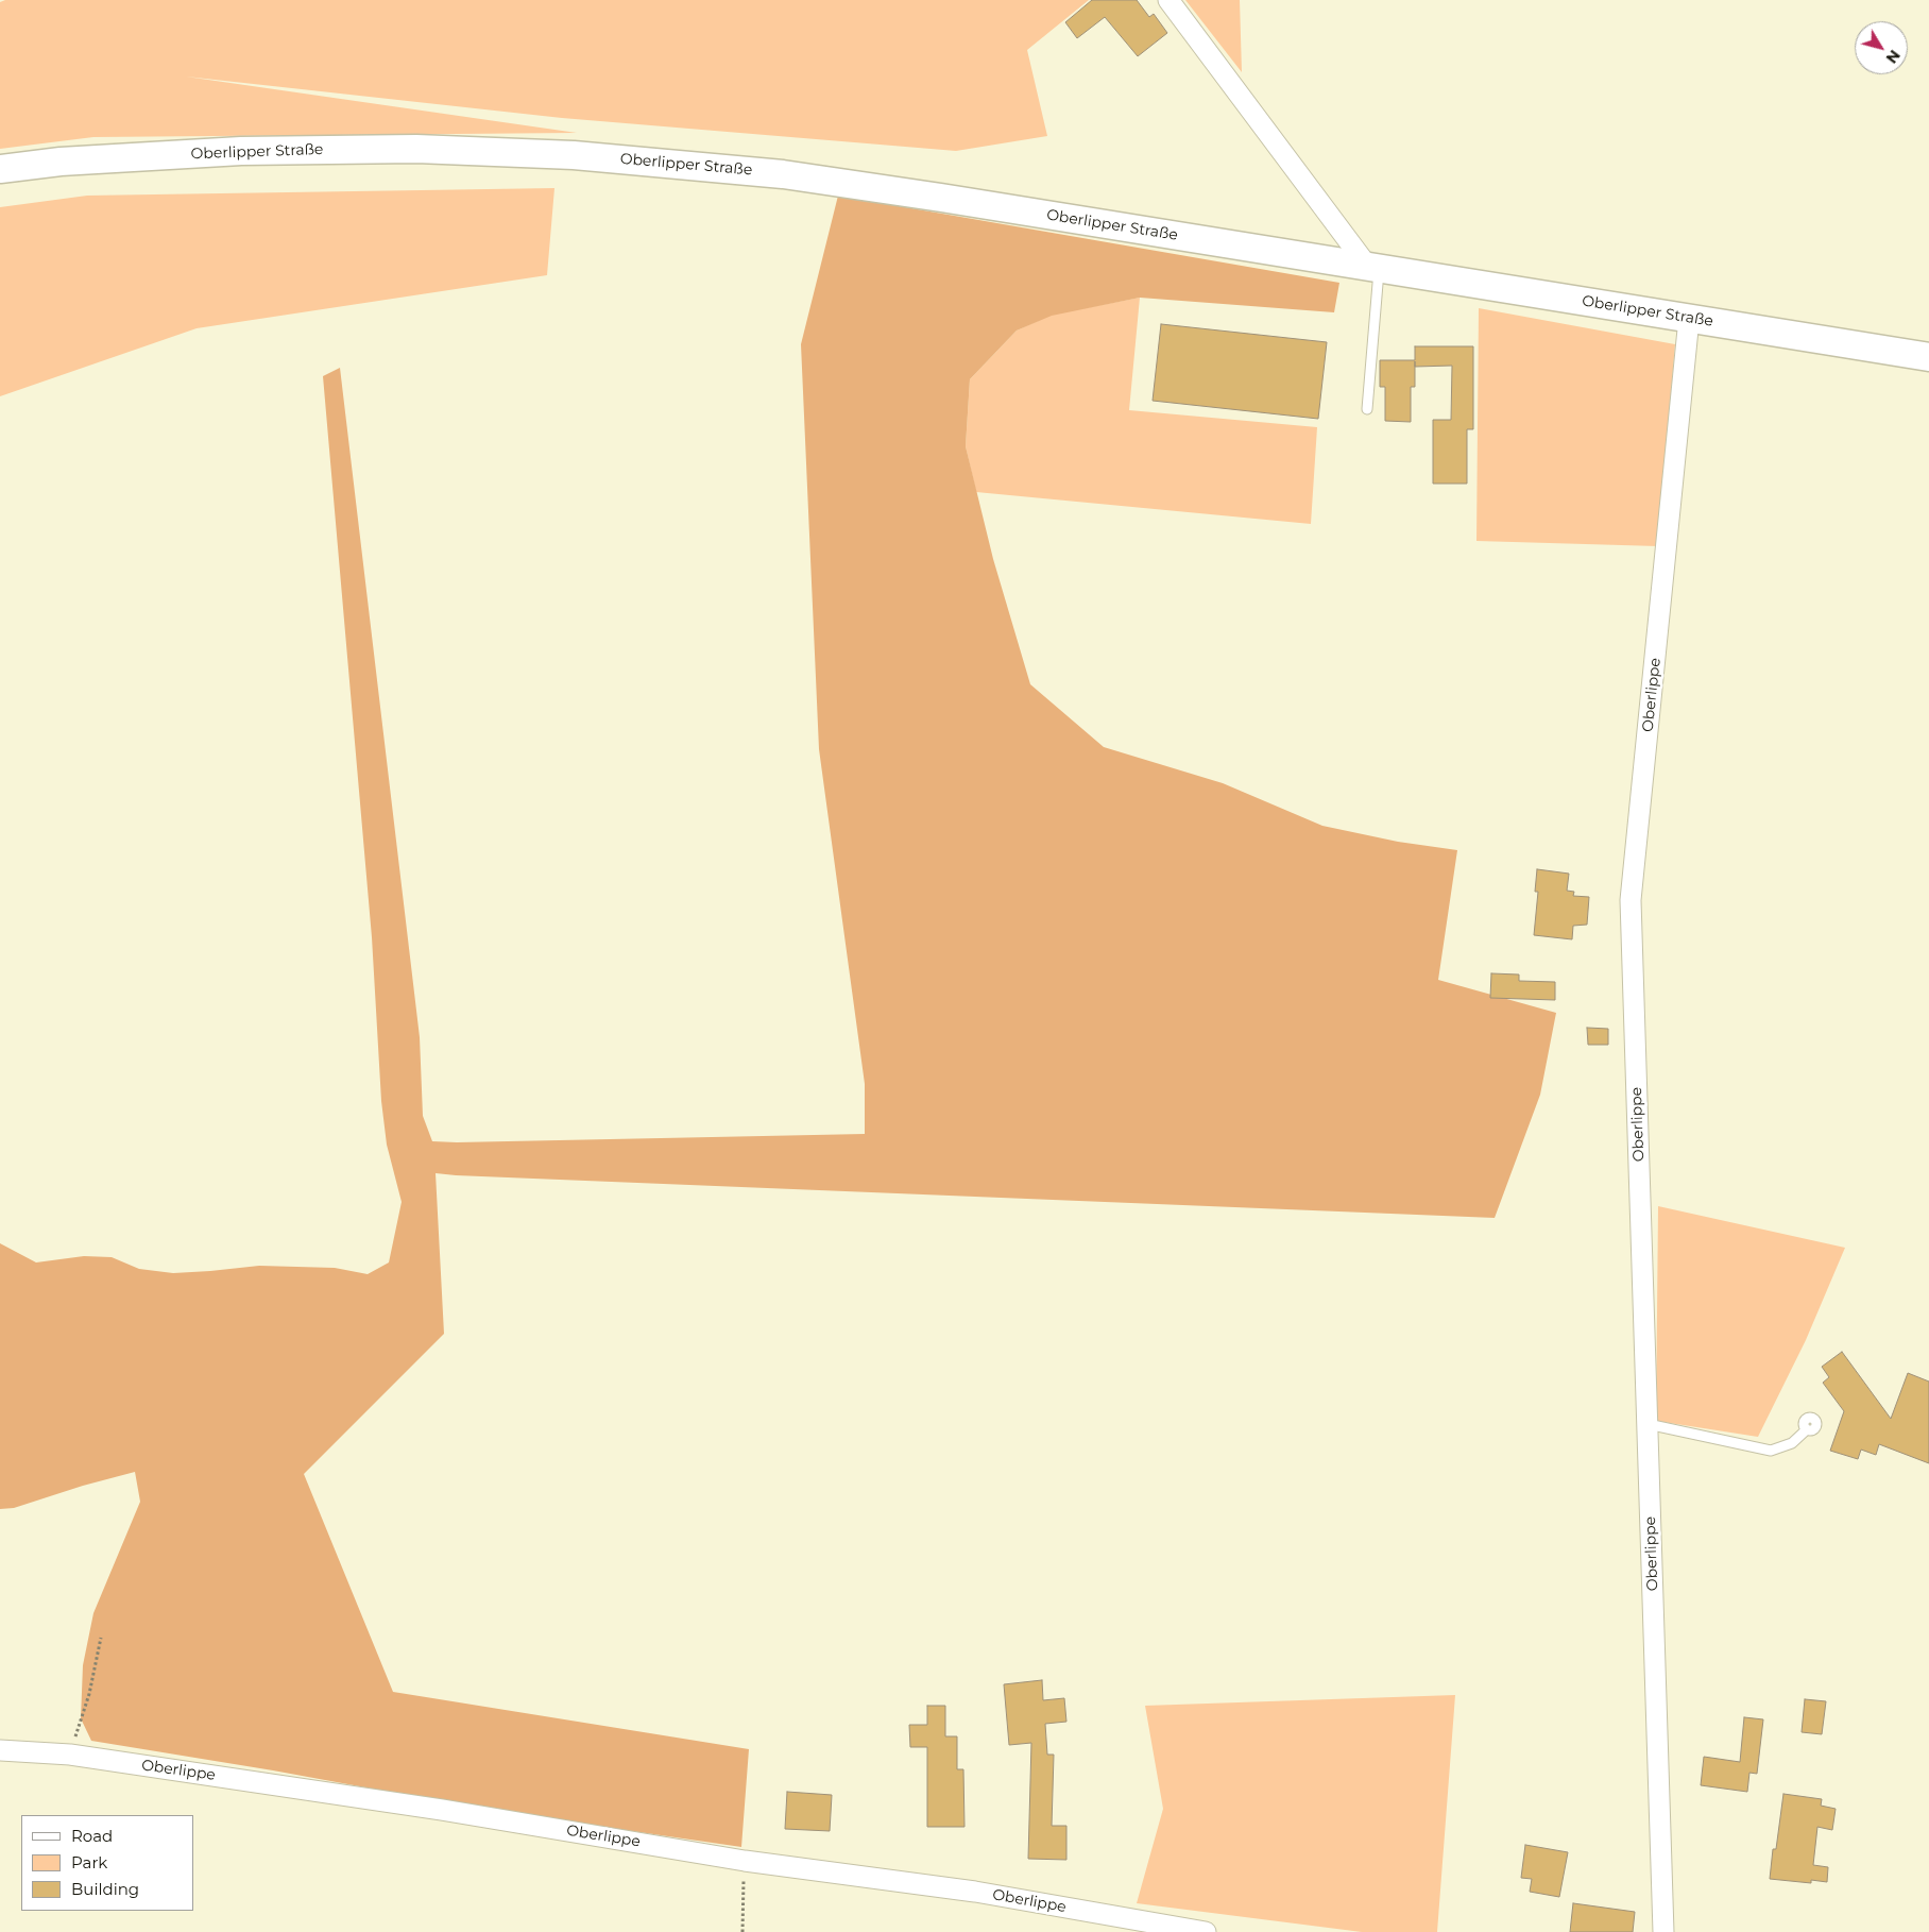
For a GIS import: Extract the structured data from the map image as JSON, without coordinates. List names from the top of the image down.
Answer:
{
  "streets": {
    "street": ["Oberlipper Straße", "Oberlippe"]
  },
  "crossings": [
    ["Oberlipper Straße", "Oberlippe"]
  ],
  "legend": ["Road", "Park", "Building"],
  "north": "bottom right"
}
